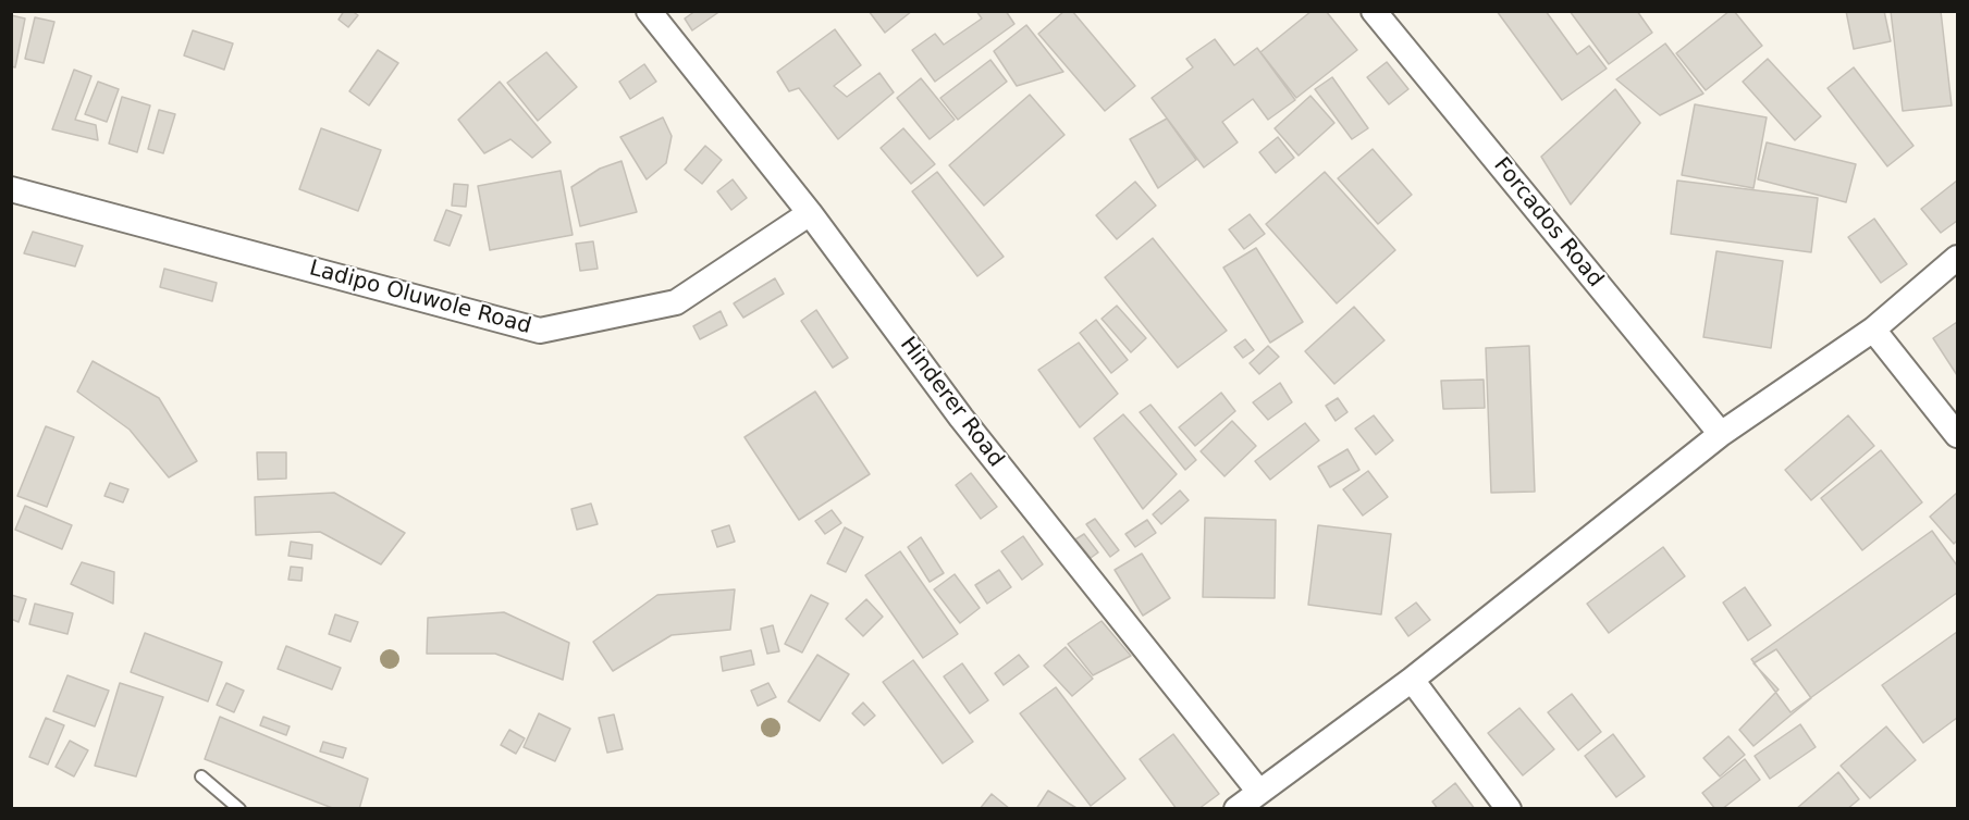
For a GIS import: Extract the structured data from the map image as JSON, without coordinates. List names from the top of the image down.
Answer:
{
  "streets": {
    "street": ["Forcados Road", "Ladipo Oluwole Road", "Hinderer Road"]
  },
  "crossings": [
    ["Ladipo Oluwole Road", "Hinderer Road"]
  ]
}
